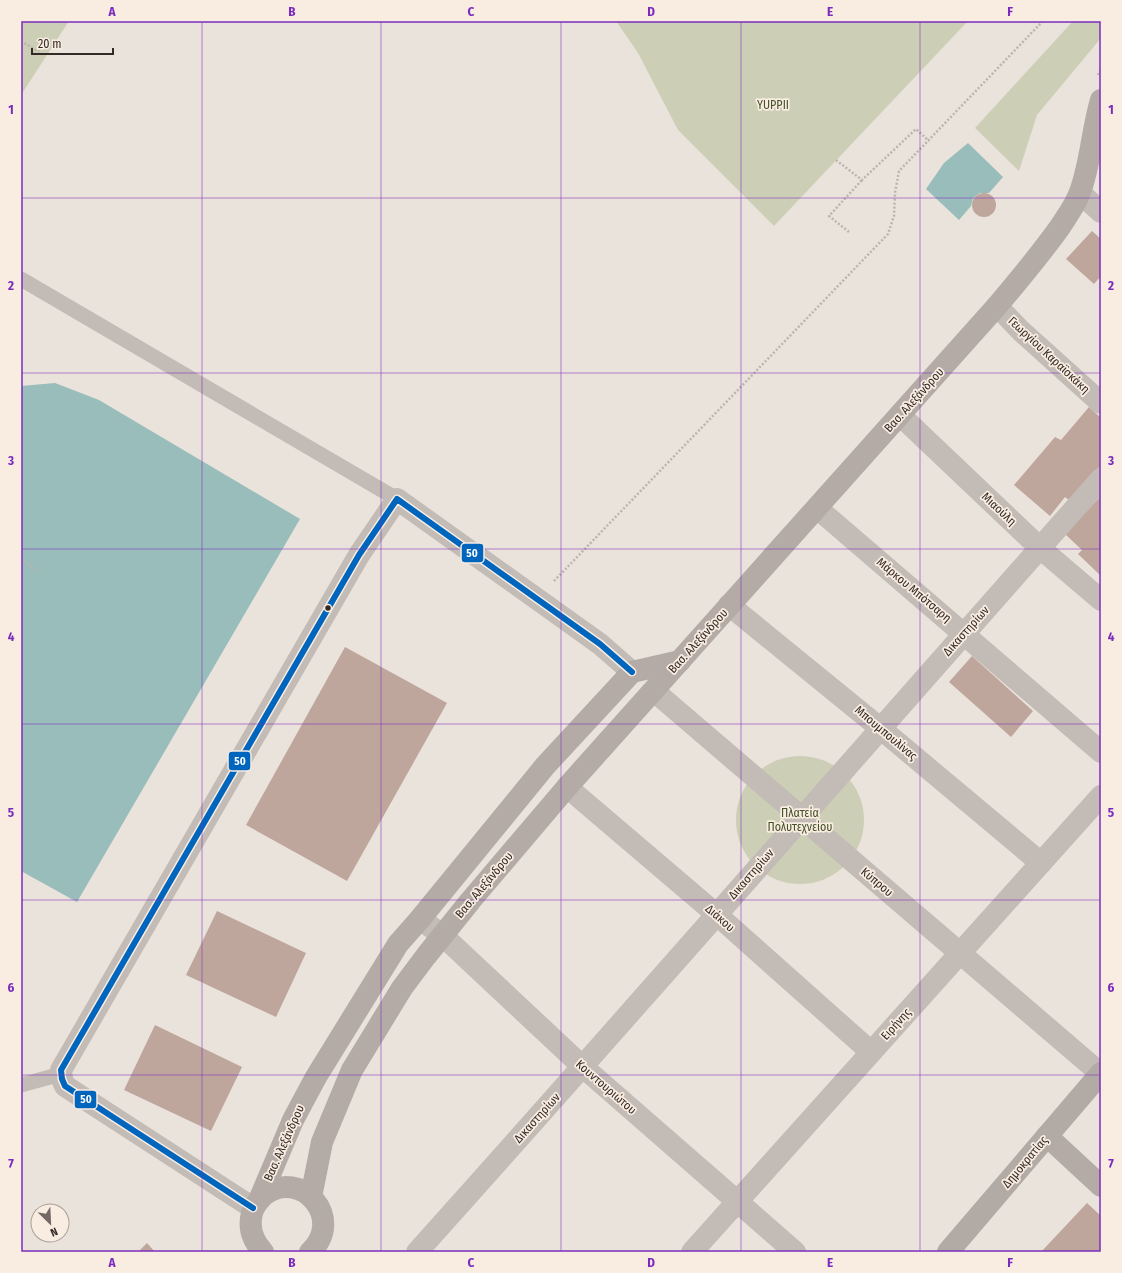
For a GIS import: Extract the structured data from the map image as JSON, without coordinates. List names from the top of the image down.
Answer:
{
  "streets": {
    "main road": ["Βασ. Αλεξάνδρου", "Δημοκρατίας"],
    "street": [
      "Γεωργίου Καραϊσκάκη",
      "Μιαούλη",
      "Μάρκου Μπότσαρη",
      "Δικαστηρίων",
      "Μπουμπουλίνας",
      "Κύπρου",
      "Διάκου",
      "Ειρήνης",
      "Κουντουριώτου"
    ]
  },
  "crossings": [
    ["Γεωργίου Καραϊσκάκη", "Βασ. Αλεξάνδρου"],
    ["Βασ. Αλεξάνδρου", "Μιαούλη"],
    ["Βασ. Αλεξάνδρου", "Μάρκου Μπότσαρη"],
    ["Βασ. Αλεξάνδρου", "Μπουμπουλίνας"],
    ["Βασ. Αλεξάνδρου", "Κύπρου"],
    ["Βασ. Αλεξάνδρου", "Διάκου"],
    ["Βασ. Αλεξάνδρου", "Κουντουριώτου"],
    ["Μιαούλη", "Δικαστηρίων"],
    ["Μάρκου Μπότσαρη", "Δικαστηρίων"],
    ["Δικαστηρίων", "Μπουμπουλίνας"],
    ["Δικαστηρίων", "Κύπρου"],
    ["Δικαστηρίων", "Διάκου"],
    ["Δικαστηρίων", "Κουντουριώτου"],
    ["Μπουμπουλίνας", "Ειρήνης"],
    ["Κύπρου", "Ειρήνης"],
    ["Κύπρου", "Δημοκρατίας"],
    ["Διάκου", "Ειρήνης"],
    ["Ειρήνης", "Κουντουριώτου"]
  ],
  "parks": ["YUPPII", "Πλατεία Πολυτεχνείου"],
  "lines": ["transit line 50"],
  "scale_bar": "20 m",
  "north": "bottom right",
  "grid": {
    "columns": [
      "A",
      "B",
      "C",
      "D",
      "E",
      "F"
    ],
    "rows": [
      "1",
      "2",
      "3",
      "4",
      "5",
      "6",
      "7"
    ]
  }
}
